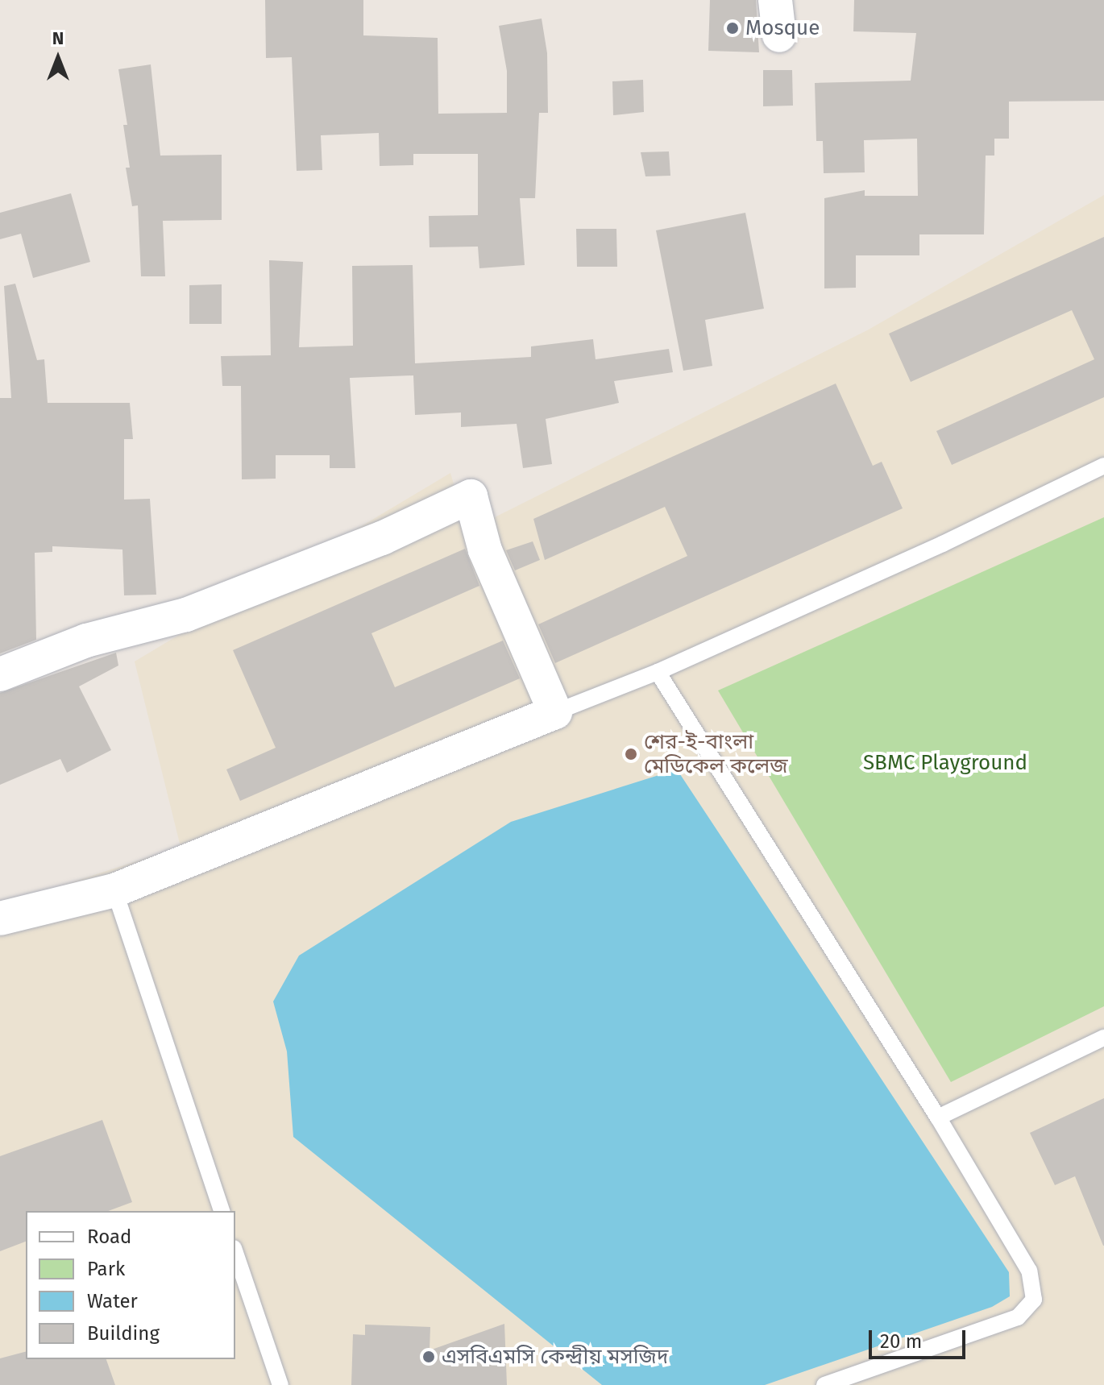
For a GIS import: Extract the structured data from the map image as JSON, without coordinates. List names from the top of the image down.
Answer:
{
  "parks": ["SBMC Playground"],
  "places": ["Mosque", "শের-ই-বাংলা মেডিকেল কলেজ", "এসবিএমসি কেন্দ্রীয় মসজিদ"],
  "legend": [
    "Road",
    "Park",
    "Water",
    "Building"
  ],
  "scale_bar": "20 m",
  "north": "top"
}
